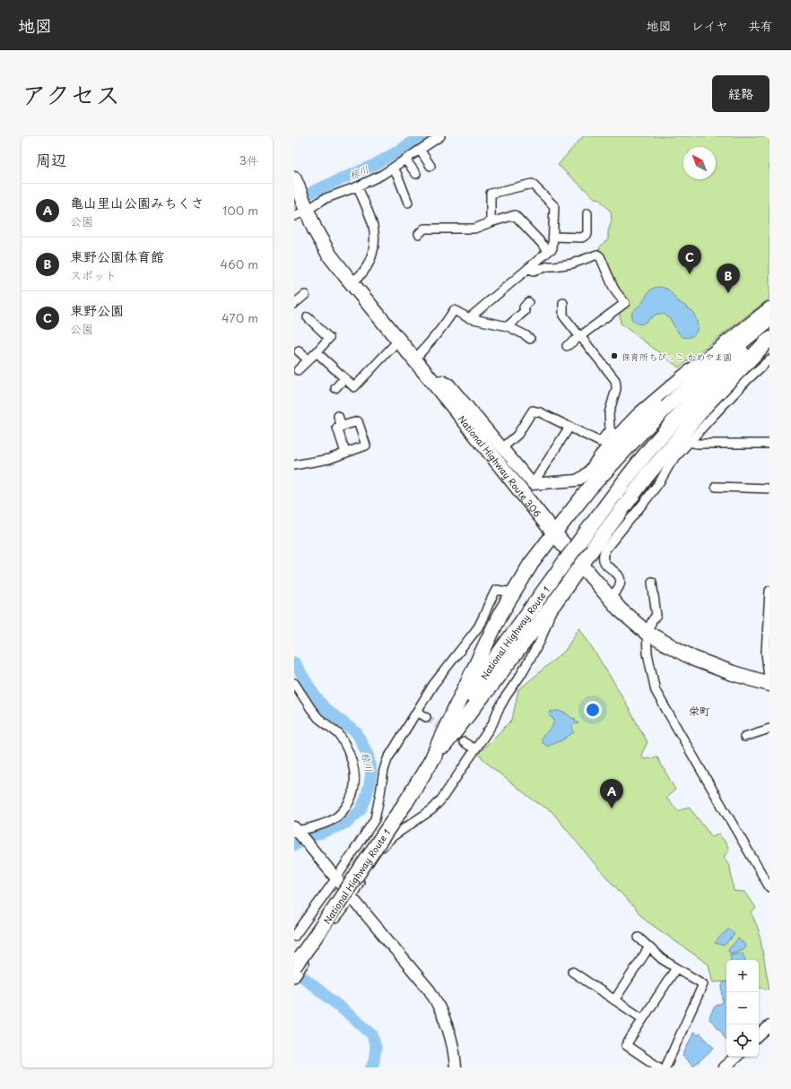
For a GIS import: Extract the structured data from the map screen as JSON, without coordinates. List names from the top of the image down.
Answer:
{
  "streets": {
    "highway": ["National Highway Route 306", "National Highway Route 1"]
  },
  "districts": ["栄町"],
  "water": ["椋川"],
  "places": ["保育所ちびっこ かめやま園"],
  "north": "top left",
  "page": {
    "header": "地図",
    "nav": ["地図", "レイヤ", "共有"],
    "title": "アクセス",
    "buttons": "経路",
    "heading": ["周辺", "3件"],
    "list": [
      {
        "mark": "A",
        "name": "亀山里山公園みちくさ",
        "note": "公園",
        "value": "100 m"
      },
      {
        "mark": "B",
        "name": "東野公園体育館",
        "note": "スポット",
        "value": "460 m"
      },
      {
        "mark": "C",
        "name": "東野公園",
        "note": "公園",
        "value": "470 m"
      }
    ],
    "pins": ["C", "B", "A"],
    "map_buttons": ["+", "−"]
  }
}
